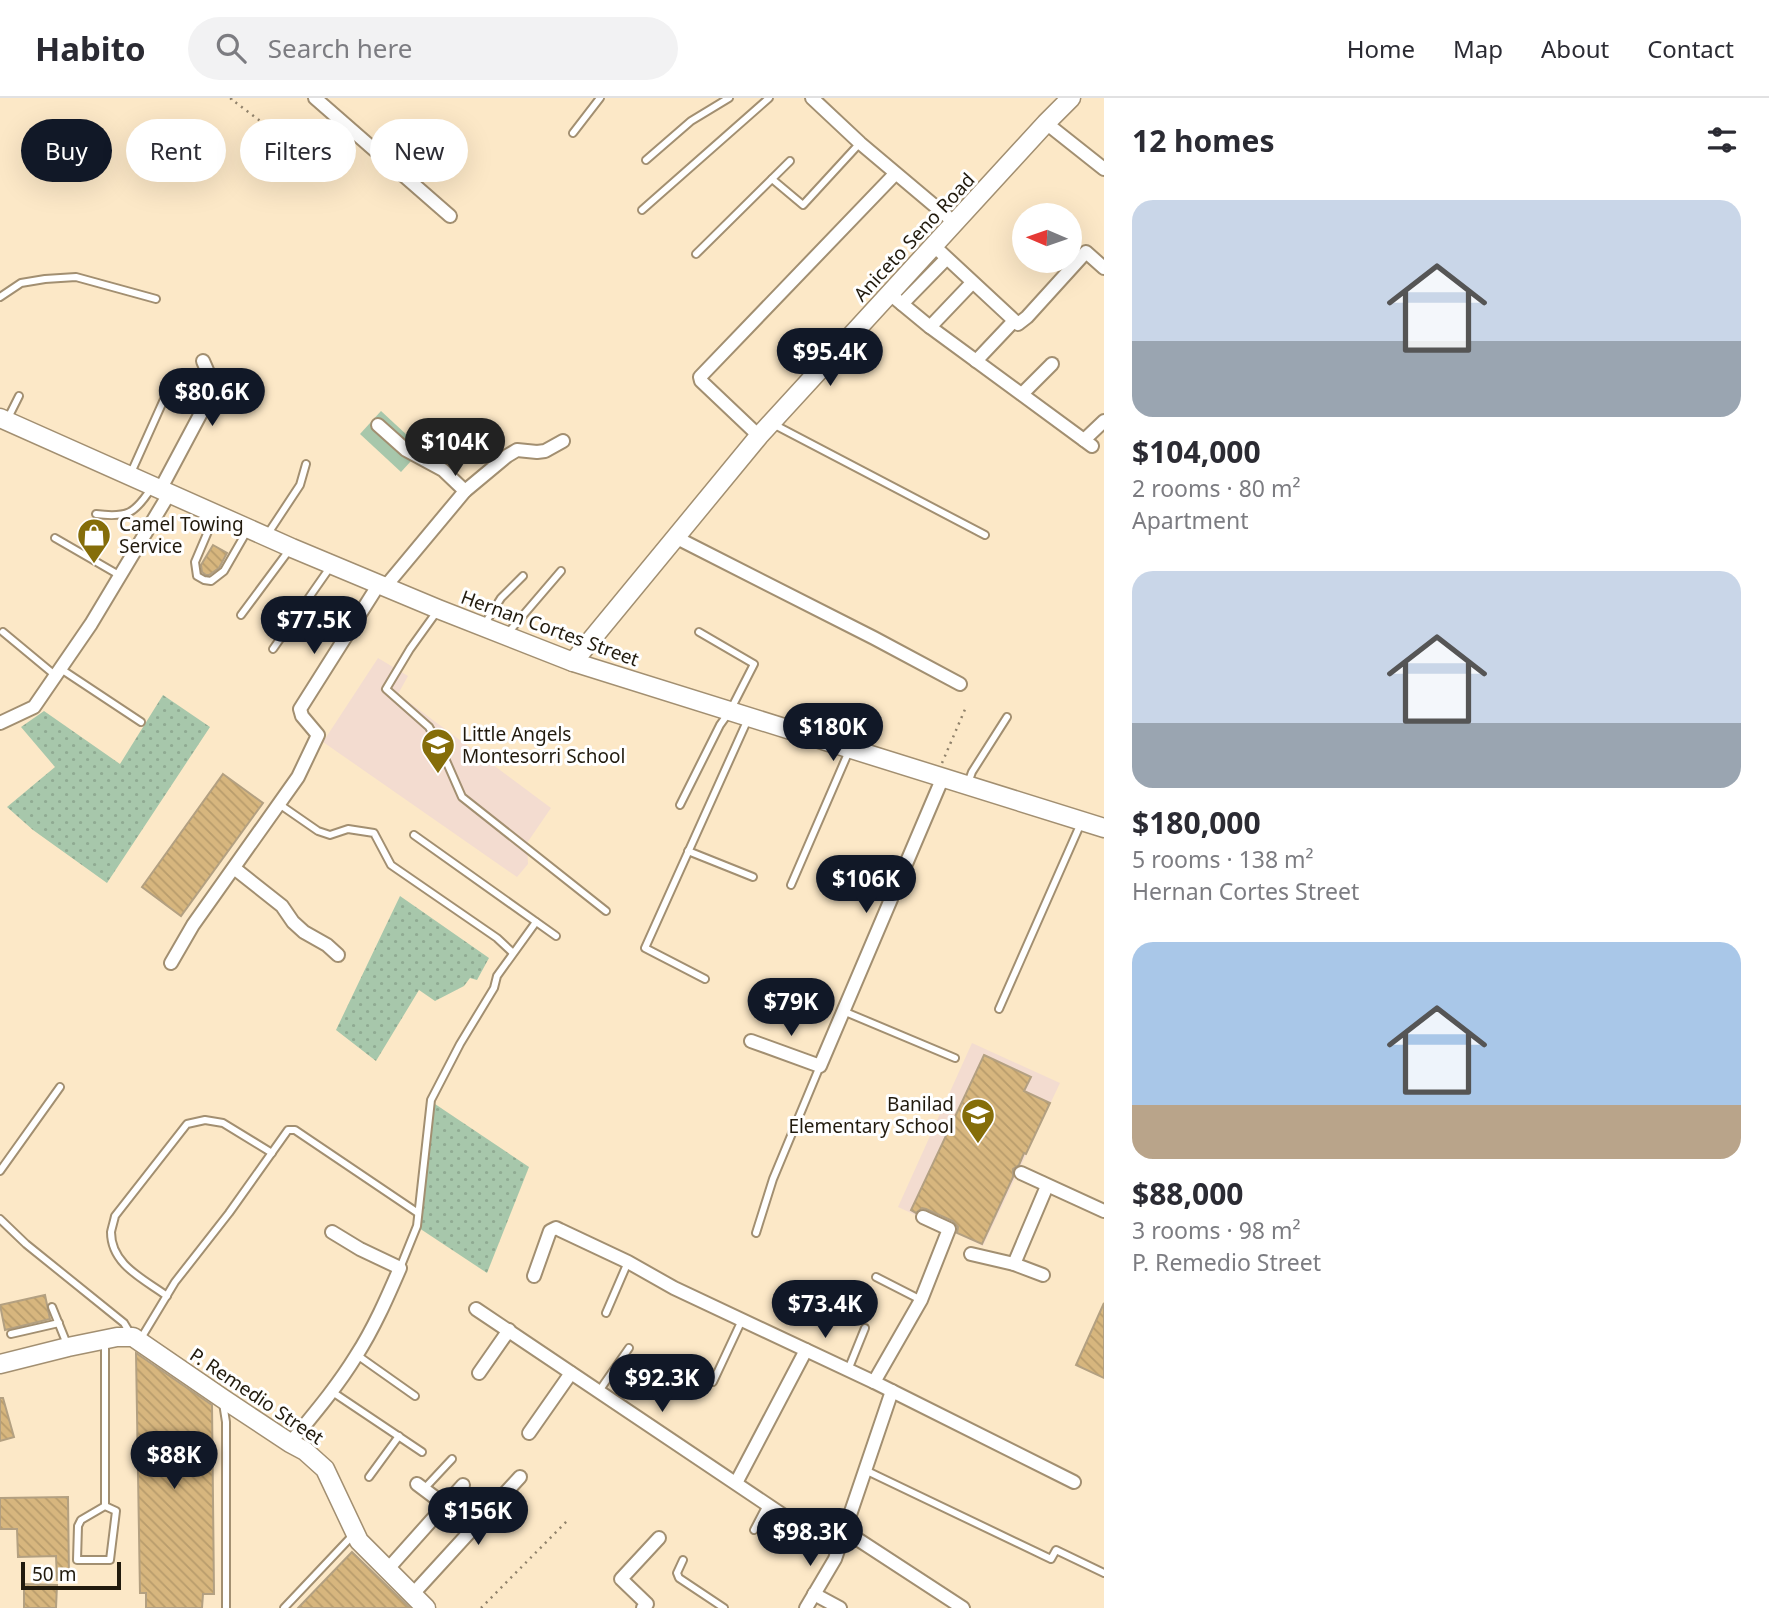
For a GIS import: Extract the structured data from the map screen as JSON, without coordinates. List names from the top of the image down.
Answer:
{
  "streets": {
    "street": ["Aniceto Seno Road", "Hernan Cortes Street", "P. Remedio Street"]
  },
  "crossings": [
    ["Aniceto Seno Road", "Hernan Cortes Street"]
  ],
  "places": {
    "shop": ["Camel Towing Service"],
    "school or university": ["Little Angels Montesorri School", "Banilad Elementary School"]
  },
  "scale_bar": "50 m",
  "north": "left",
  "page": {
    "header": "Habito",
    "search": "Search here",
    "nav": [
      "Home",
      "Map",
      "About",
      "Contact"
    ],
    "heading": "12 homes",
    "chip": [
      "Buy",
      "Rent",
      "Filters",
      "New"
    ],
    "list": [
      {
        "name": "$104,000",
        "note": "2 rooms · 80 m² · Apartment"
      },
      {
        "name": "$180,000",
        "note": "5 rooms · 138 m² · Hernan Cortes Street"
      },
      {
        "name": "$88,000",
        "note": "3 rooms · 98 m² · P. Remedio Street"
      }
    ],
    "price": [
      "$95.4K",
      "$80.6K",
      "$104K",
      "$77.5K",
      "$180K",
      "$106K",
      "$79K",
      "$73.4K",
      "$92.3K",
      "$88K",
      "$156K",
      "$98.3K"
    ],
    "scale": "50 m"
  }
}
